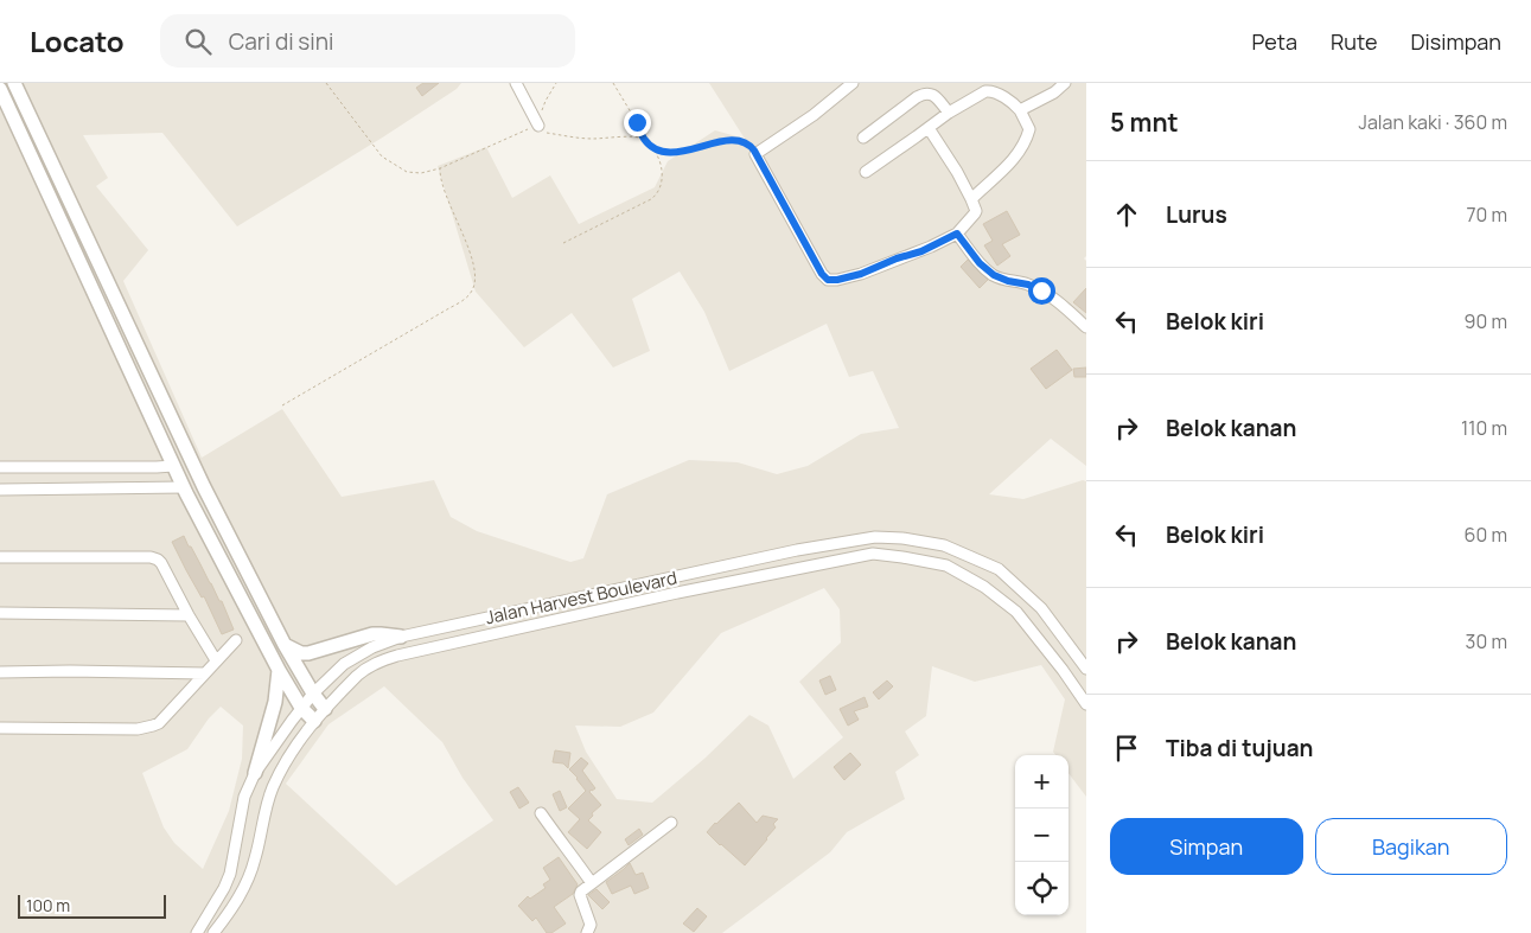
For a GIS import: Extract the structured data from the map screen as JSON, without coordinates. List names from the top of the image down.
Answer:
{
  "streets": {
    "street": ["Jalan Harvest Boulevard"]
  },
  "scale_bar": "100 m",
  "page": {
    "header": "Locato",
    "search": "Cari di sini",
    "nav": ["Peta", "Rute", "Disimpan"],
    "heading": ["5 mnt", "Jalan kaki · 360 m"],
    "list": [
      ["Lurus", "70 m"],
      ["Belok kiri", "90 m"],
      ["Belok kanan", "110 m"],
      ["Belok kiri", "60 m"],
      ["Belok kanan", "30 m"],
      "Tiba di tujuan"
    ],
    "map_buttons": ["+", "−"],
    "buttons": ["Simpan", "Bagikan"],
    "scale": "100 m"
  }
}
